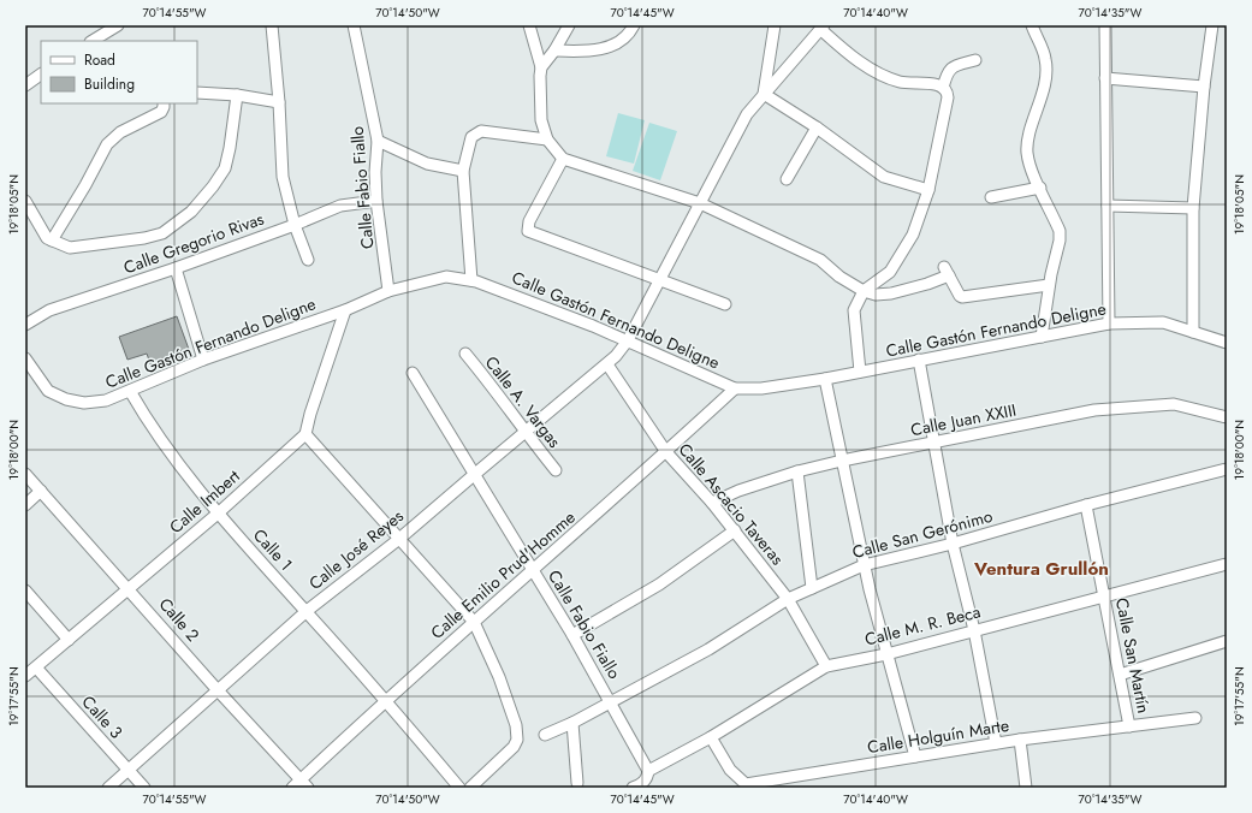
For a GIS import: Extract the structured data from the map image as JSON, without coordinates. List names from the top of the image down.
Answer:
{
  "streets": {
    "street": [
      "Calle Fabio Fiallo",
      "Calle Gregorio Rivas",
      "Calle Gastón Fernando Deligne",
      "Calle A. Vargas",
      "Calle Juan XXIII",
      "Calle Imbert",
      "Calle Ascacio Taveras",
      "Calle San Gerónimo",
      "Calle 1",
      "Calle José Reyes",
      "Calle Emilio Prud'Homme",
      "Calle 2",
      "Calle M. R. Beca",
      "Calle San Martín",
      "Calle 3",
      "Calle Holguín Marte"
    ]
  },
  "crossings": [
    ["Calle Fabio Fiallo", "Calle Gregorio Rivas"],
    ["Calle Fabio Fiallo", "Calle Gastón Fernando Deligne"],
    ["Calle Fabio Fiallo", "Calle San Gerónimo"],
    ["Calle Fabio Fiallo", "Calle José Reyes"],
    ["Calle Fabio Fiallo", "Calle Emilio Prud'Homme"],
    ["Calle Fabio Fiallo", "Calle M. R. Beca"],
    ["Calle Gastón Fernando Deligne", "Calle 1"],
    ["Calle Gastón Fernando Deligne", "Calle José Reyes"],
    ["Calle Gastón Fernando Deligne", "Calle Emilio Prud'Homme"],
    ["Calle A. Vargas", "Calle José Reyes"],
    ["Calle Juan XXIII", "Calle Ascacio Taveras"],
    ["Calle Imbert", "Calle 1"],
    ["Calle Imbert", "Calle 2"],
    ["Calle Imbert", "Calle 3"],
    ["Calle Ascacio Taveras", "Calle San Gerónimo"],
    ["Calle Ascacio Taveras", "Calle José Reyes"],
    ["Calle Ascacio Taveras", "Calle Emilio Prud'Homme"],
    ["Calle Ascacio Taveras", "Calle M. R. Beca"],
    ["Calle San Gerónimo", "Calle San Martín"],
    ["Calle 1", "Calle José Reyes"],
    ["Calle 1", "Calle Emilio Prud'Homme"],
    ["Calle José Reyes", "Calle 2"],
    ["Calle José Reyes", "Calle 3"],
    ["Calle Emilio Prud'Homme", "Calle 2"],
    ["Calle M. R. Beca", "Calle San Martín"],
    ["Calle M. R. Beca", "Calle Holguín Marte"],
    ["Calle San Martín", "Calle Holguín Marte"]
  ],
  "districts": ["Ventura Grullón"],
  "legend": ["Road", "Building"],
  "coordinates": [
    "70°14'55\"W",
    "70°14'50\"W",
    "70°14'45\"W",
    "70°14'40\"W",
    "70°14'35\"W",
    "19°18'05\"N",
    "19°18'00\"N",
    "19°17'55\"N"
  ]
}
